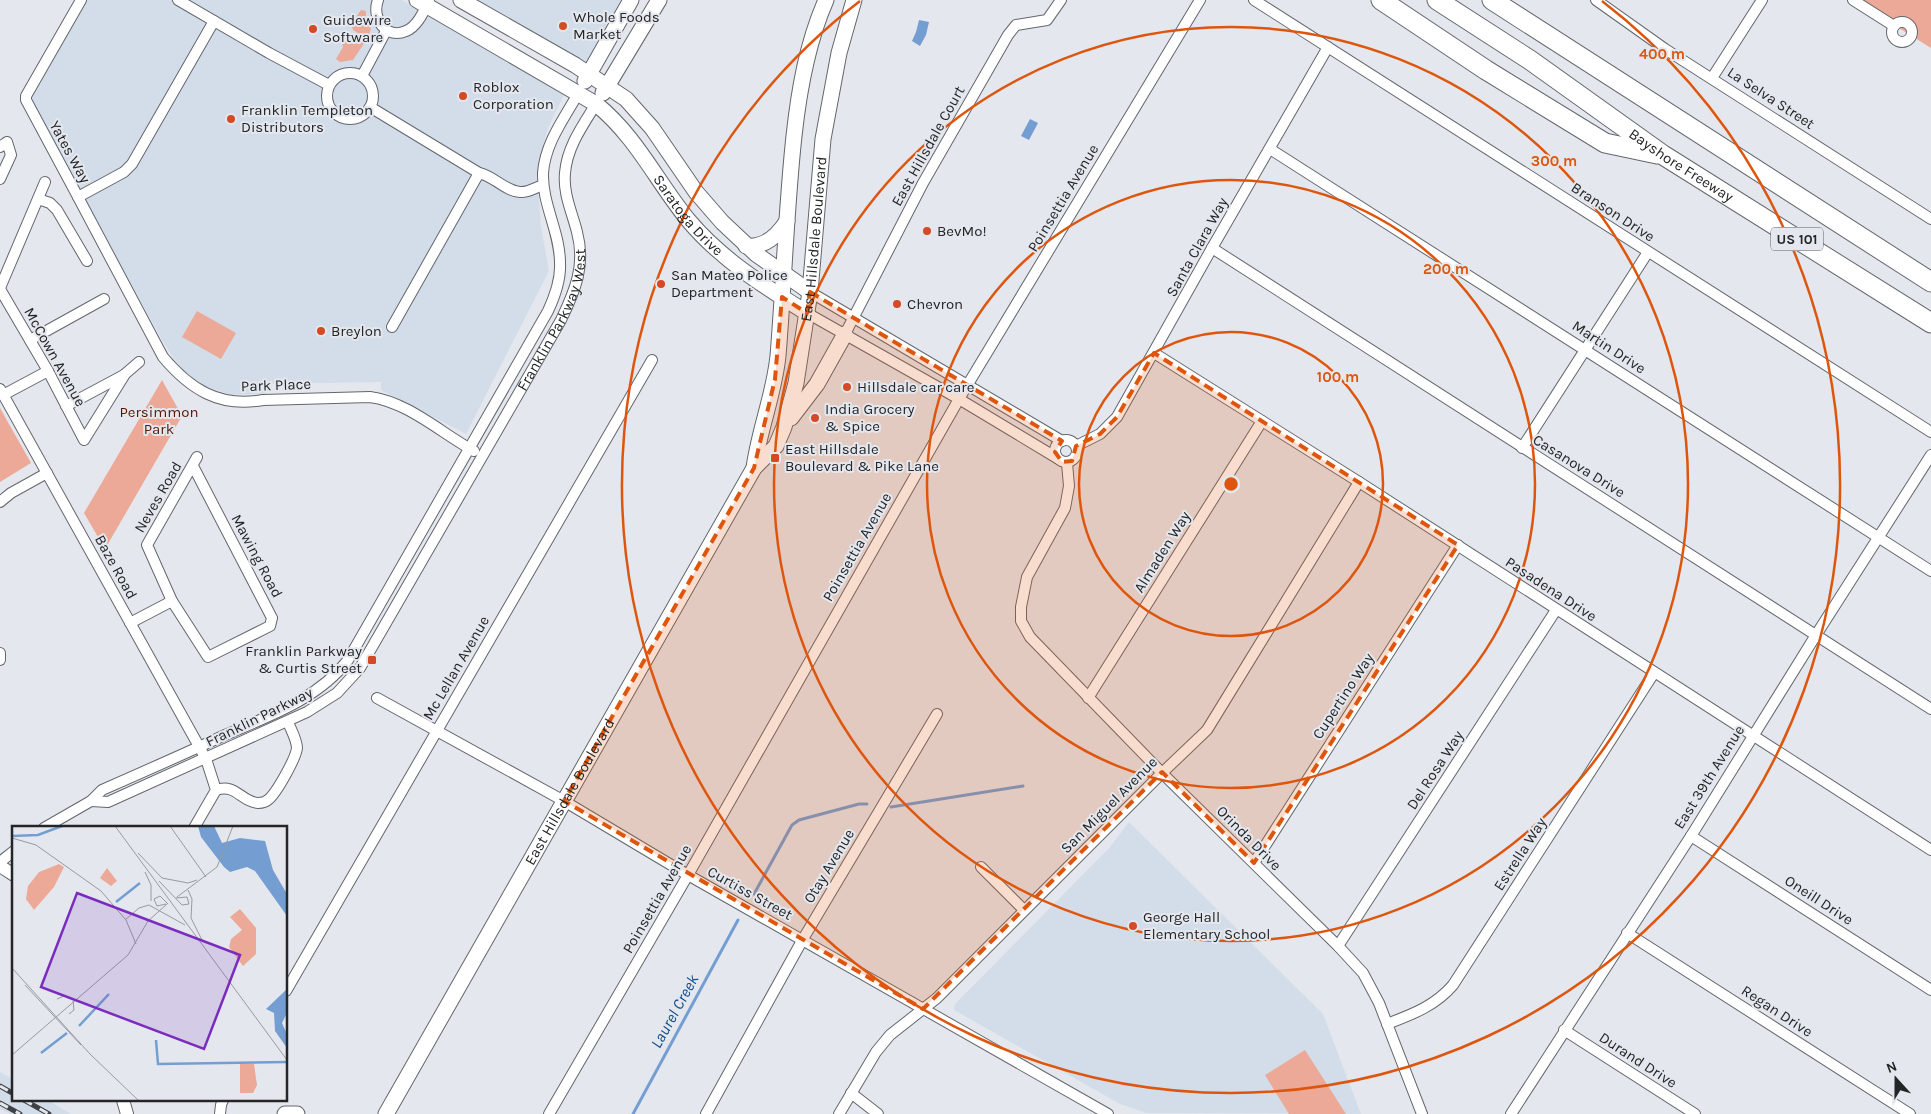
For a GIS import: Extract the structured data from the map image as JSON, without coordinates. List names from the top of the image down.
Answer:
{
  "streets": {
    "highway": ["Bayshore Freeway", "US 101"],
    "main road": ["Saratoga Drive", "East Hillsdale Boulevard", "Franklin Parkway West"],
    "street": [
      "La Selva Street",
      "East Hillsdale Court",
      "Yates Way",
      "Poinsettia Avenue",
      "Branson Drive",
      "Santa Clara Way",
      "Martin Drive",
      "McCown Avenue",
      "Park Place",
      "Casanova Drive",
      "Neves Road",
      "Almaden Way",
      "Mawing Road",
      "Baze Road",
      "Pasadena Drive",
      "Mc Lellan Avenue",
      "Cupertino Way",
      "Franklin Parkway",
      "Del Rosa Way",
      "East 39th Avenue",
      "San Miguel Avenue",
      "Orinda Drive",
      "Estrella Way",
      "Otay Avenue",
      "Curtiss Street",
      "Oneill Drive",
      "Regan Drive",
      "Durand Drive"
    ]
  },
  "crossings": [
    ["East Hillsdale Court", "Saratoga Drive"],
    ["Yates Way", "Park Place"],
    ["Poinsettia Avenue", "Saratoga Drive"],
    ["Poinsettia Avenue", "Curtiss Street"],
    ["Branson Drive", "Santa Clara Way"],
    ["Saratoga Drive", "East Hillsdale Boulevard"],
    ["Saratoga Drive", "Santa Clara Way"],
    ["Saratoga Drive", "Franklin Parkway West"],
    ["Saratoga Drive", "Orinda Drive"],
    ["East Hillsdale Boulevard", "Curtiss Street"],
    ["Santa Clara Way", "Martin Drive"],
    ["Santa Clara Way", "Casanova Drive"],
    ["Santa Clara Way", "Pasadena Drive"],
    ["Santa Clara Way", "Orinda Drive"],
    ["Franklin Parkway West", "Park Place"],
    ["Franklin Parkway West", "Franklin Parkway"],
    ["Martin Drive", "East 39th Avenue"],
    ["Casanova Drive", "East 39th Avenue"],
    ["Neves Road", "Mawing Road"],
    ["Almaden Way", "Pasadena Drive"],
    ["Almaden Way", "Orinda Drive"],
    ["Baze Road", "Franklin Parkway"],
    ["Pasadena Drive", "Cupertino Way"],
    ["Pasadena Drive", "Del Rosa Way"],
    ["Pasadena Drive", "East 39th Avenue"],
    ["Pasadena Drive", "San Miguel Avenue"],
    ["Pasadena Drive", "Estrella Way"],
    ["Mc Lellan Avenue", "Curtiss Street"],
    ["Cupertino Way", "Orinda Drive"],
    ["Del Rosa Way", "Orinda Drive"],
    ["East 39th Avenue", "Oneill Drive"],
    ["East 39th Avenue", "Regan Drive"],
    ["East 39th Avenue", "Durand Drive"],
    ["San Miguel Avenue", "Orinda Drive"],
    ["San Miguel Avenue", "Curtiss Street"],
    ["Orinda Drive", "Estrella Way"],
    ["Otay Avenue", "Curtiss Street"]
  ],
  "water": ["Laurel Creek"],
  "parks": ["Persimmon Park"],
  "places": {
    "other": [
      "Whole Foods Market",
      "Guidewire Software",
      "Roblox Corporation",
      "Franklin Templeton Distributors",
      "BevMo!",
      "San Mateo Police Department",
      "Chevron",
      "Breylon",
      "Hillsdale car care",
      "India Grocery & Spice",
      "George Hall Elementary School"
    ],
    "transit": ["East Hillsdale Boulevard & Pike Lane", "Franklin Parkway & Curtis Street"]
  },
  "north": "top",
  "rings": [
    "400 m",
    "300 m",
    "200 m",
    "100 m"
  ]
}
